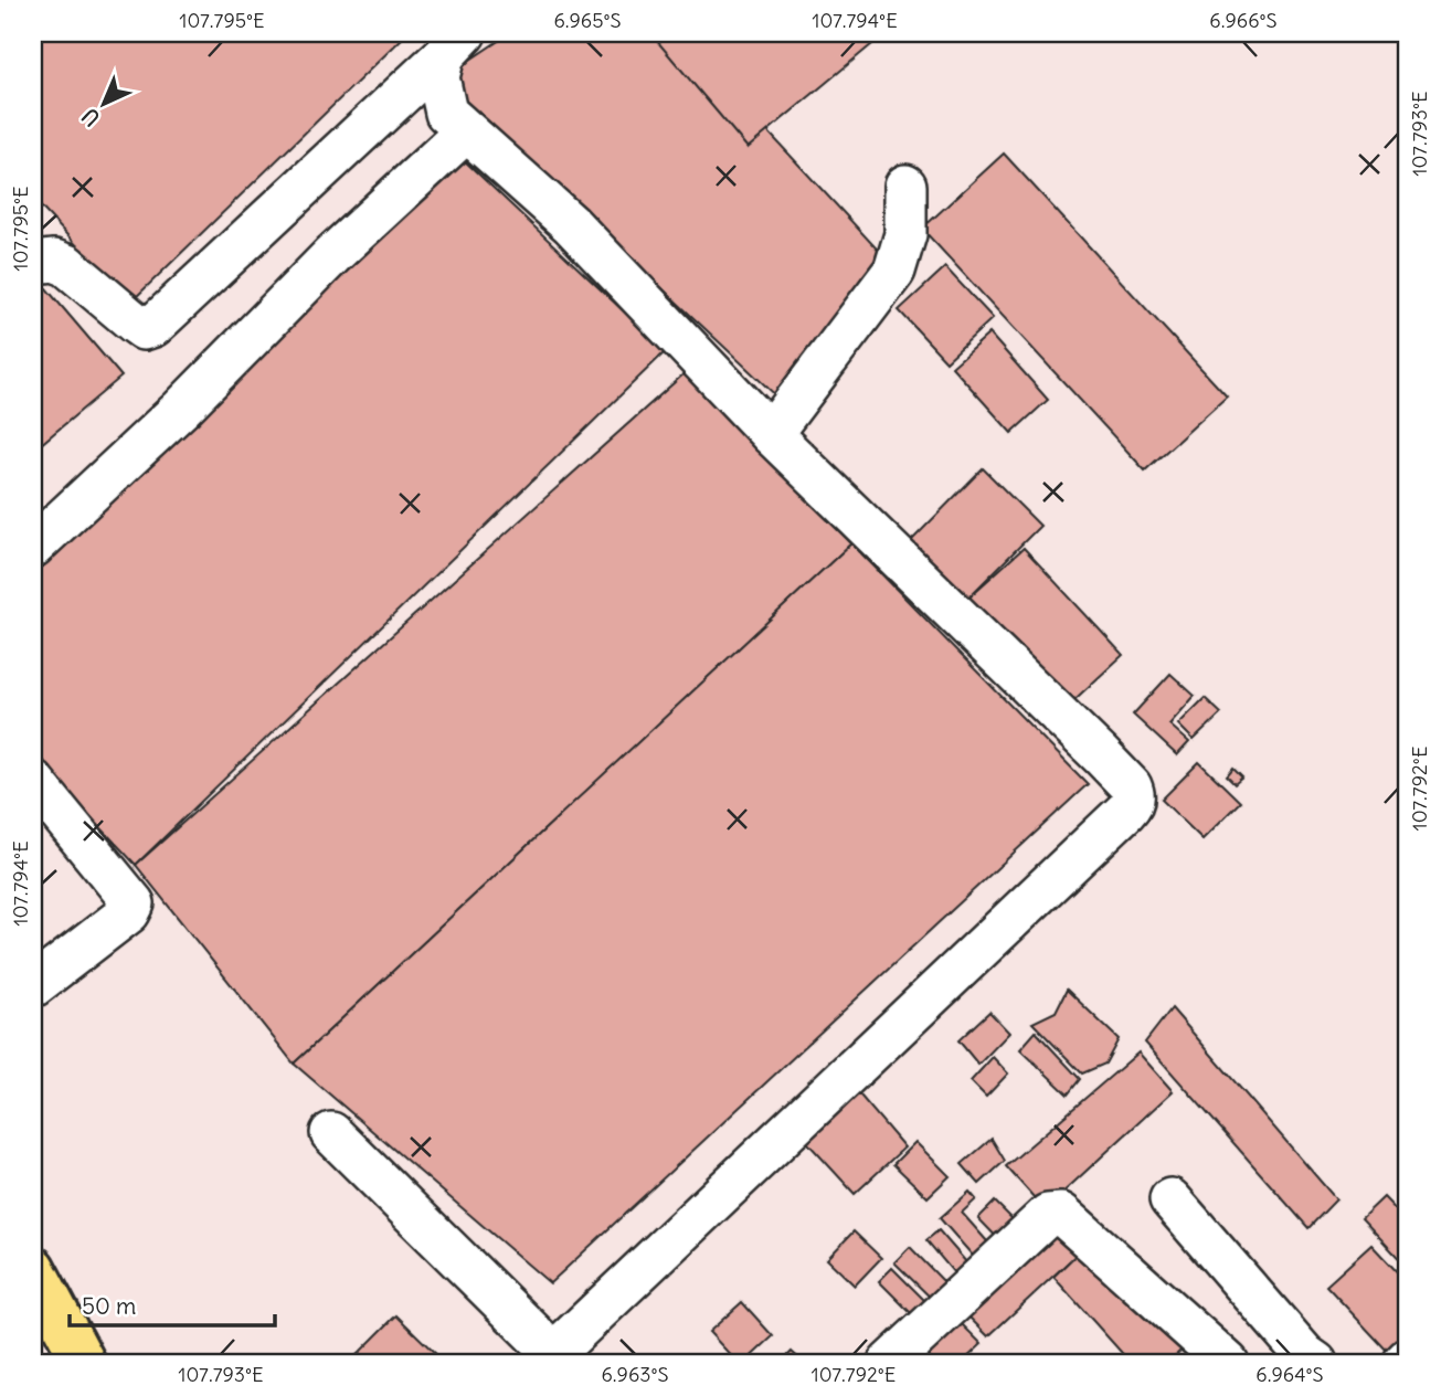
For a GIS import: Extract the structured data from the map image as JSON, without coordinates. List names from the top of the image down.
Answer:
{
  "scale_bar": "50 m",
  "north": "bottom left",
  "coordinates": [
    "107.795°E",
    "6.965°S",
    "107.794°E",
    "6.966°S",
    "107.793°E",
    "107.792°E",
    "6.963°S",
    "6.964°S"
  ]
}
